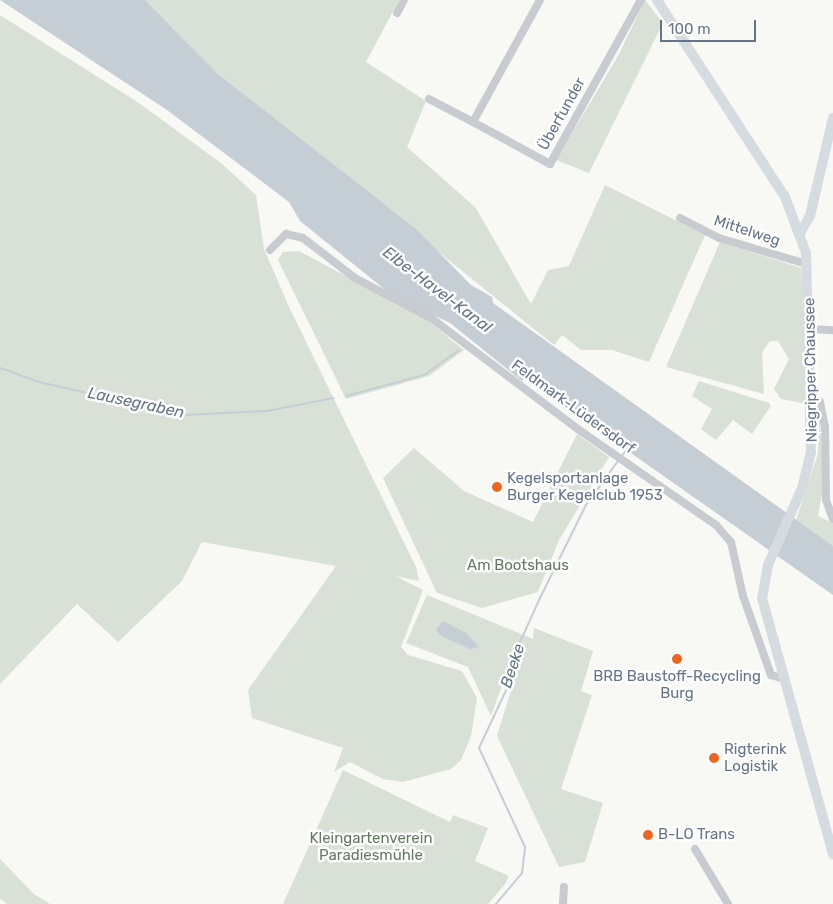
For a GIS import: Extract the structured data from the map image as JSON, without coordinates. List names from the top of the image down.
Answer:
{
  "streets": {
    "main road": ["Niegripper Chaussee"],
    "street": ["Überfunder", "Mittelweg", "Feldmark-Lüdersdorf"]
  },
  "crossings": [
    ["Mittelweg", "Niegripper Chaussee"],
    ["Niegripper Chaussee", "Feldmark-Lüdersdorf"]
  ],
  "water": ["Elbe-Havel-Kanal", "Lausegraben", "Beeke"],
  "parks": ["Am Bootshaus", "Kleingartenverein Paradiesmühle"],
  "places": [
    "Kegelsportanlage Burger Kegelclub 1953",
    "BRB Baustoff-Recycling Burg",
    "Rigterink Logistik",
    "B-LO Trans"
  ],
  "scale_bar": "100 m"
}
